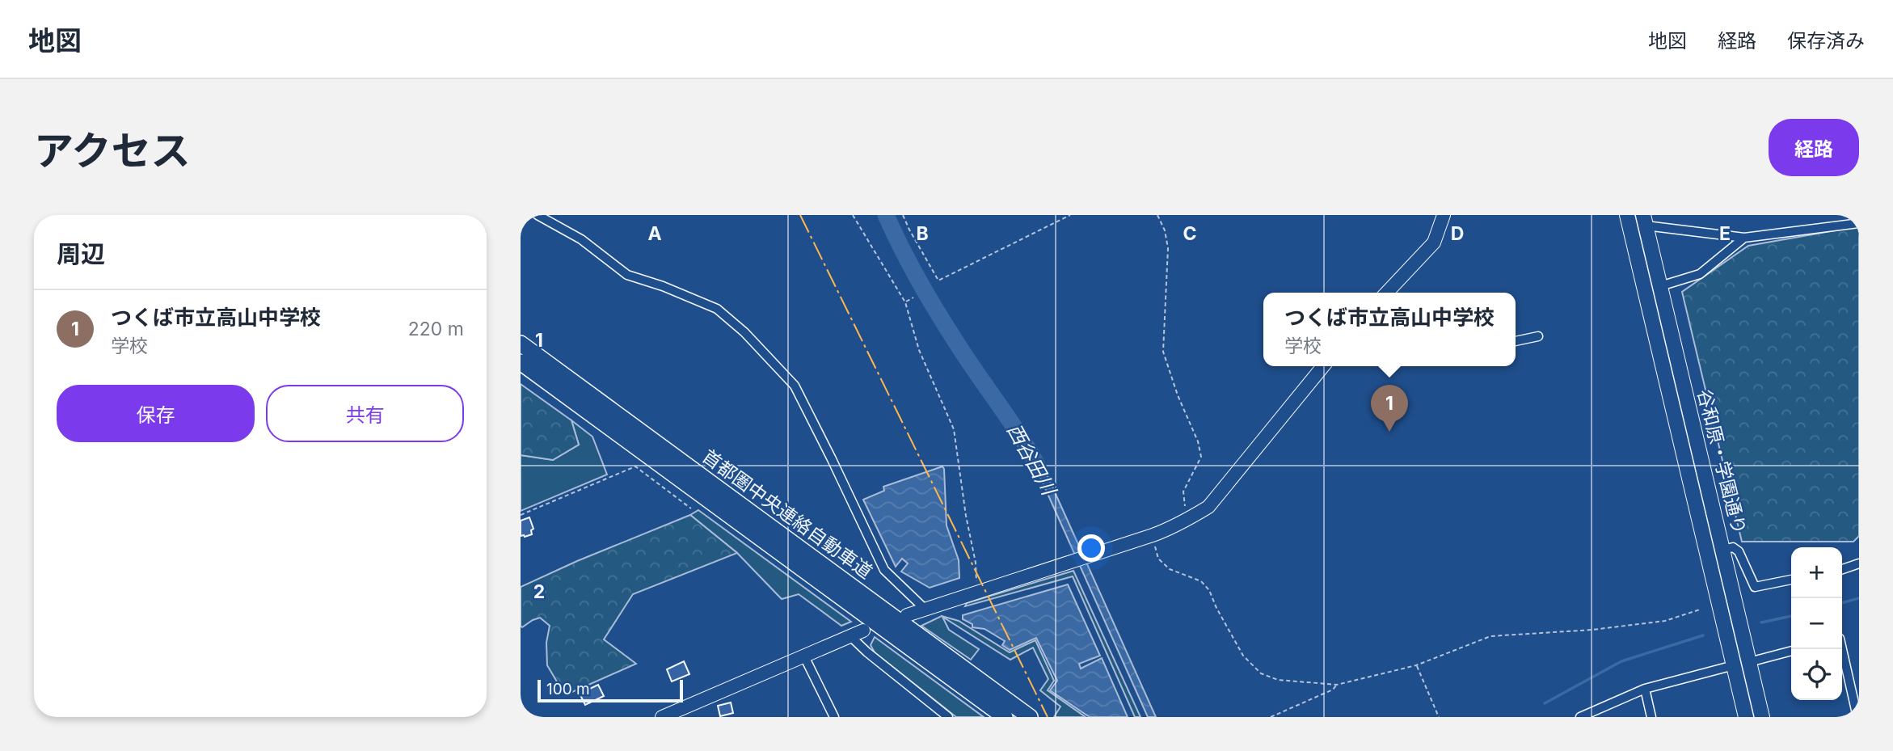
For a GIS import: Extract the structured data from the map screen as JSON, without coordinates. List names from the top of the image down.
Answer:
{
  "streets": {
    "highway": ["首都圏中央連絡自動車道"],
    "main road": ["谷和原・学園通り"]
  },
  "water": ["西谷田川"],
  "scale_bar": "100 m",
  "page": {
    "header": "地図",
    "nav": ["地図", "経路", "保存済み"],
    "title": "アクセス",
    "buttons": [
      "経路",
      ["保存", "共有"]
    ],
    "heading": "周辺",
    "list": [
      {
        "mark": "1",
        "name": "つくば市立高山中学校",
        "note": "学校",
        "value": "220 m"
      }
    ],
    "popup": ["つくば市立高山中学校", "学校"],
    "pins": "1",
    "map_buttons": ["+", "−"],
    "scale": "100 m"
  },
  "grid": {
    "columns": [
      "A",
      "B",
      "C",
      "D",
      "E"
    ],
    "rows": ["1", "2"]
  }
}
